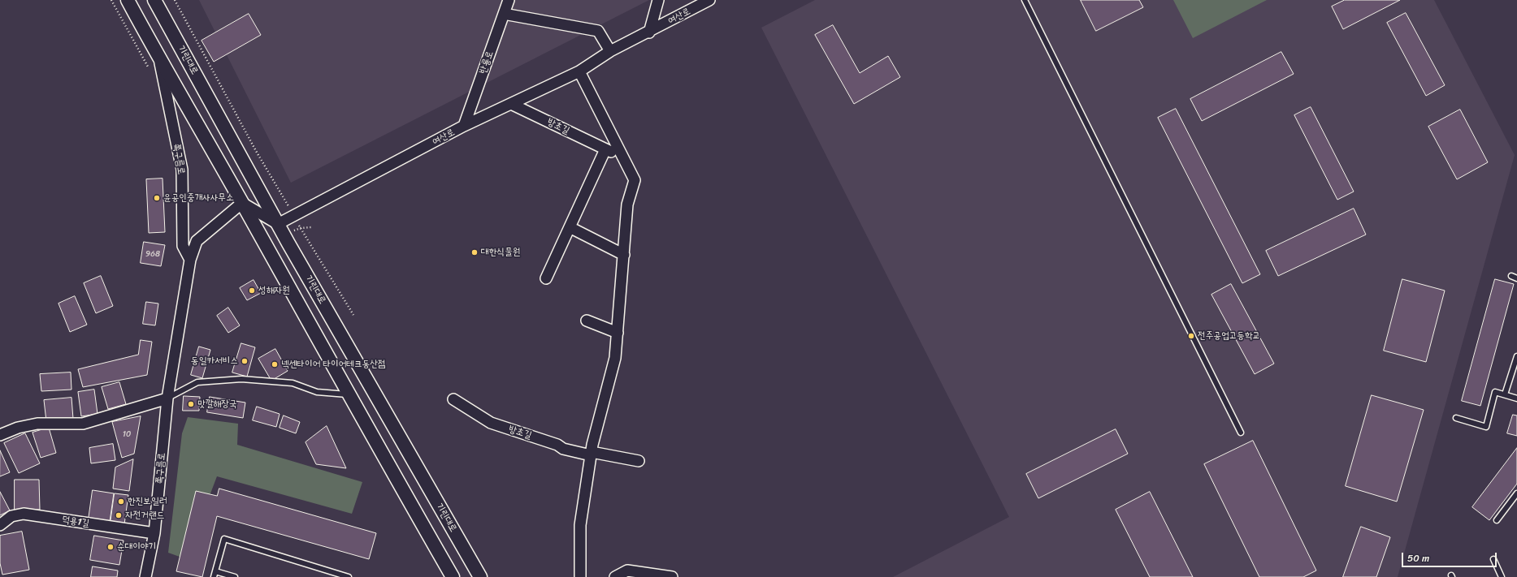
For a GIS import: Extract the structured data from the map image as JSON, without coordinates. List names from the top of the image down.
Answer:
{
  "streets": {
    "street": [
      "여산로",
      "기린대로",
      "반룡로",
      "방초길",
      "쪽구름로",
      "덕용1길"
    ]
  },
  "crossings": [
    ["여산로", "기린대로"],
    ["여산로", "반룡로"],
    ["여산로", "방초길"],
    ["쪽구름로", "덕용1길"]
  ],
  "places": [
    "윤공인중개사사무소",
    "대한식물원",
    "성해자원",
    "전주공업고등학교",
    "동일카서비스",
    "넥센타이어 타이어테크동산점",
    "맛깔해장국",
    "한진보일러",
    "자전거랜드",
    "순대이야기"
  ],
  "house_numbers": ["968", "10"],
  "scale_bar": "50 m"
}
